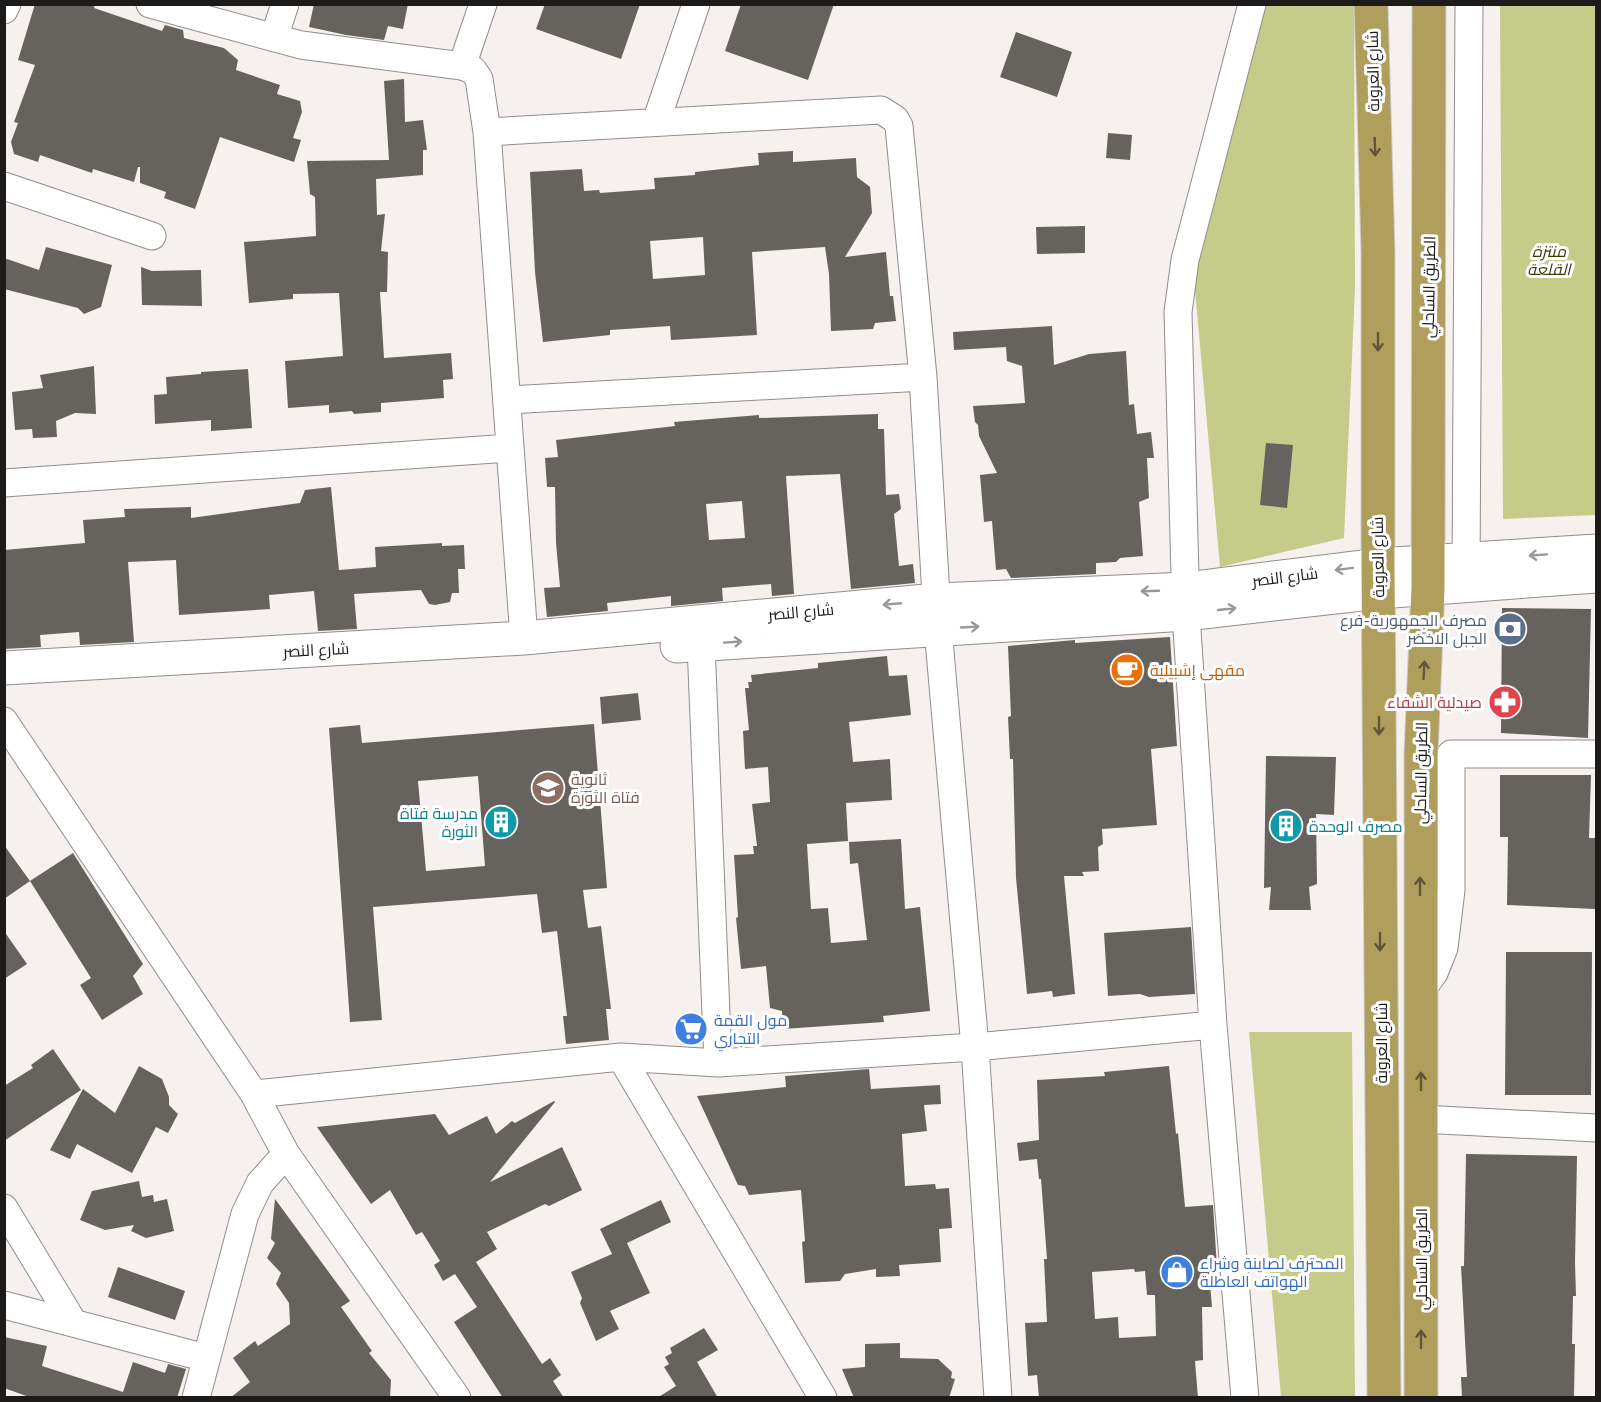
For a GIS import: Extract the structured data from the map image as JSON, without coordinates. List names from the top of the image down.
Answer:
{
  "streets": {
    "highway": ["شارع العروبة", "الطريق الساحلي"],
    "street": ["شارع النصر"]
  },
  "crossings": [
    ["شارع العروبة", "شارع النصر"],
    ["الطريق الساحلي", "شارع النصر"]
  ],
  "one_way": ["شارع العروبة", "الطريق الساحلي"],
  "parks": ["منتزة القلعة"],
  "places": {
    "bank": ["مصرف الجمهورية-فرع الجبل الاخضر"],
    "cafe": ["مقهى إشبيلية"],
    "pharmacy": ["صيدلية الشفاء"],
    "school or university": ["ثانوية فتاة الثورة"],
    "building": ["مدرسة فتاة الثورة", "مصرف الوحدة"],
    "supermarket": ["مول القمة التجاري"],
    "shop": ["المحترف لصاينة وشراء الهواتف العاطلة"]
  }
}
